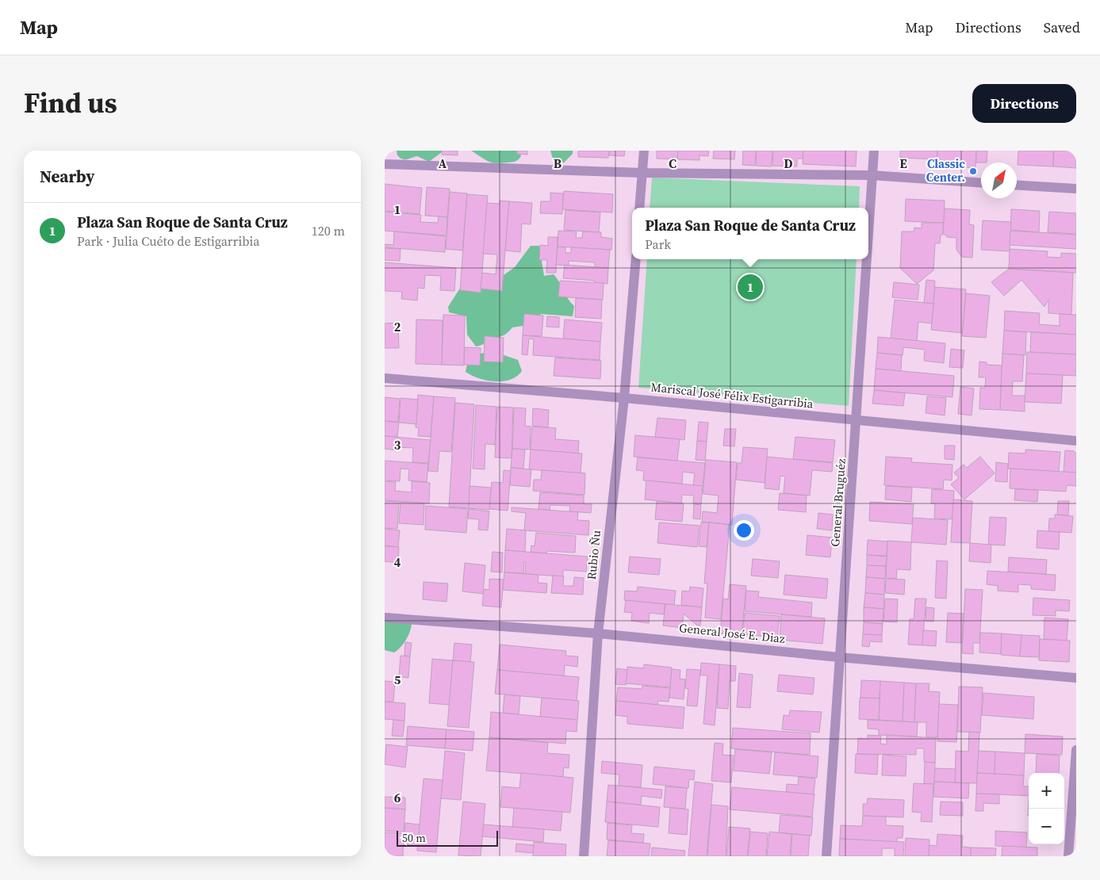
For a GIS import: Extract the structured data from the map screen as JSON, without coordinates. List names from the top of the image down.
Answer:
{
  "streets": {
    "street": [
      "Mariscal José Félix Estigarribia",
      "General Bruguéz",
      "Rubio Ñu",
      "General José E. Diaz"
    ]
  },
  "crossings": [
    ["Mariscal José Félix Estigarribia", "General Bruguéz"],
    ["Mariscal José Félix Estigarribia", "Rubio Ñu"],
    ["General Bruguéz", "General José E. Diaz"],
    ["Rubio Ñu", "General José E. Diaz"]
  ],
  "places": ["Classic Center."],
  "scale_bar": "50 m",
  "north": "top right",
  "page": {
    "header": "Map",
    "nav": ["Map", "Directions", "Saved"],
    "title": "Find us",
    "buttons": "Directions",
    "heading": "Nearby",
    "list": [
      {
        "mark": "1",
        "name": "Plaza San Roque de Santa Cruz",
        "note": "Park · Julia Cuéto de Estigarribia",
        "value": "120 m"
      }
    ],
    "popup": ["Plaza San Roque de Santa Cruz", "Park"],
    "pins": "1",
    "map_buttons": ["+", "−"],
    "scale": "50 m"
  },
  "grid": {
    "columns": [
      "A",
      "B",
      "C",
      "D",
      "E"
    ],
    "rows": [
      "1",
      "2",
      "3",
      "4",
      "5",
      "6"
    ]
  }
}
